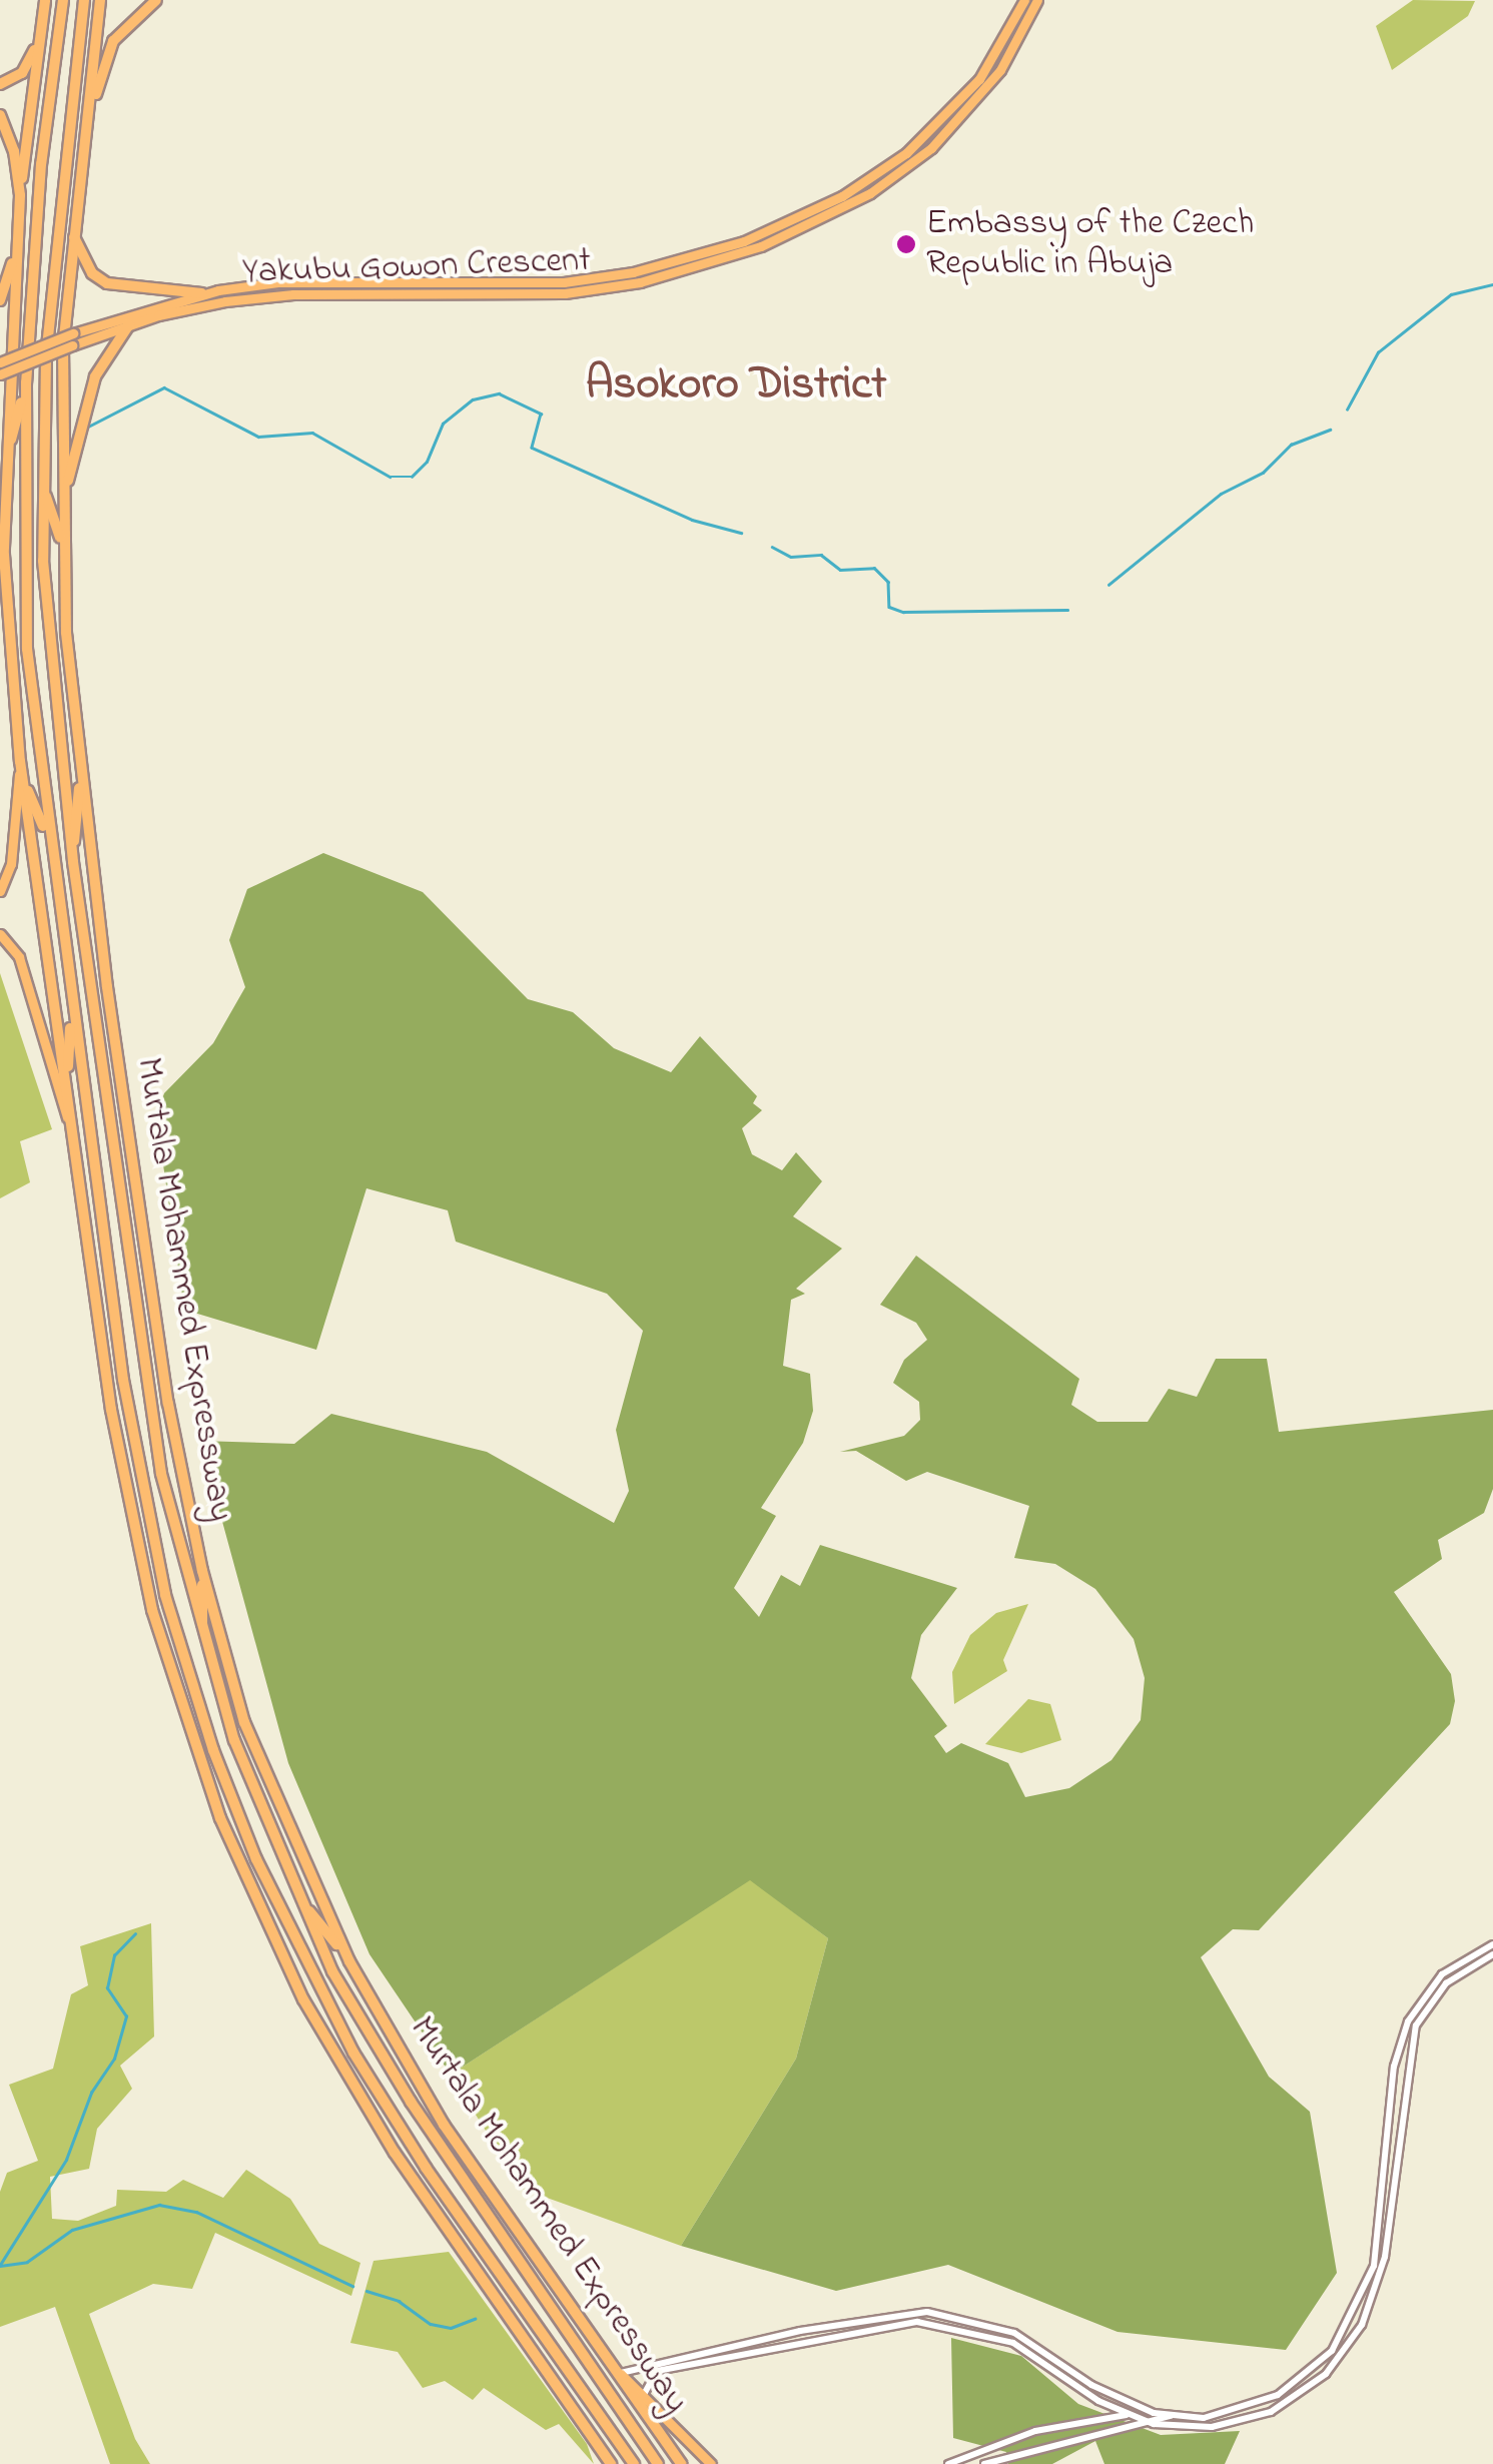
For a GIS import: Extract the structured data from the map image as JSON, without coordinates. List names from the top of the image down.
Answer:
{
  "streets": {
    "highway": ["Murtala Mohammed Expressway"],
    "main road": ["Yakubu Gowon Crescent"]
  },
  "districts": ["Asokoro District"],
  "places": ["Embassy of the Czech Republic in Abuja"]
}
